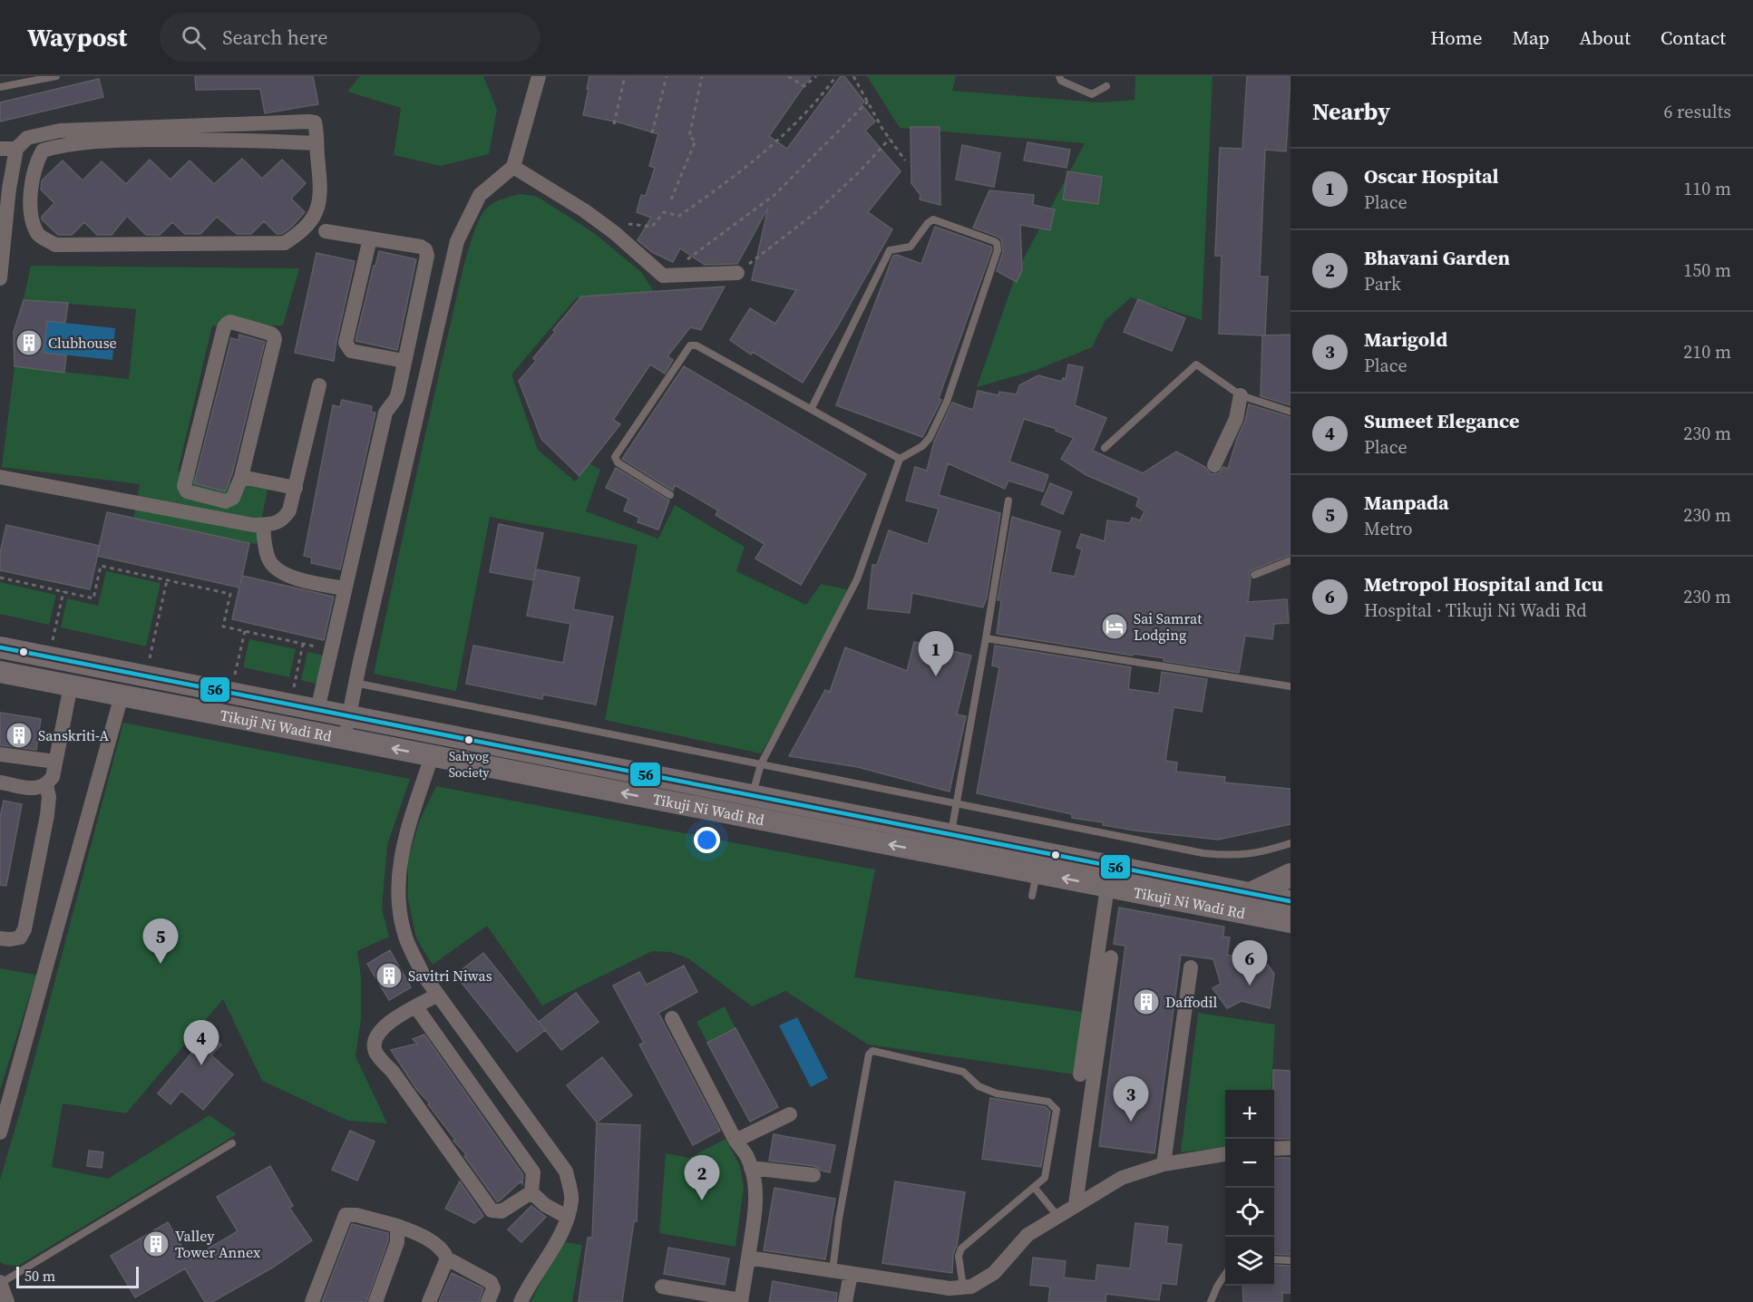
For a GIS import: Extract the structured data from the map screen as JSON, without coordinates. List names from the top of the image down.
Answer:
{
  "streets": {
    "main road": ["Tikuji Ni Wadi Rd"]
  },
  "places": {
    "building": [
      "Clubhouse",
      "Sanskriti-A",
      "Savitri Niwas",
      "Daffodil",
      "Valley Tower Annex"
    ],
    "hotel": ["Sai Samrat Lodging"],
    "other": ["Sahyog Society"]
  },
  "lines": ["transit line 56"],
  "scale_bar": "50 m",
  "page": {
    "header": "Waypost",
    "search": "Search here",
    "nav": [
      "Home",
      "Map",
      "About",
      "Contact"
    ],
    "heading": ["Nearby", "6 results"],
    "list": [
      {
        "mark": "1",
        "name": "Oscar Hospital",
        "note": "Place",
        "value": "110 m"
      },
      {
        "mark": "2",
        "name": "Bhavani Garden",
        "note": "Park",
        "value": "150 m"
      },
      {
        "mark": "3",
        "name": "Marigold",
        "note": "Place",
        "value": "210 m"
      },
      {
        "mark": "4",
        "name": "Sumeet Elegance",
        "note": "Place",
        "value": "230 m"
      },
      {
        "mark": "5",
        "name": "Manpada",
        "note": "Metro",
        "value": "230 m"
      },
      {
        "mark": "6",
        "name": "Metropol Hospital and Icu",
        "note": "Hospital · Tikuji Ni Wadi Rd",
        "value": "230 m"
      }
    ],
    "pins": [
      "1",
      "5",
      "6",
      "4",
      "3",
      "2"
    ],
    "map_buttons": ["+", "−"],
    "scale": "50 m"
  }
}
